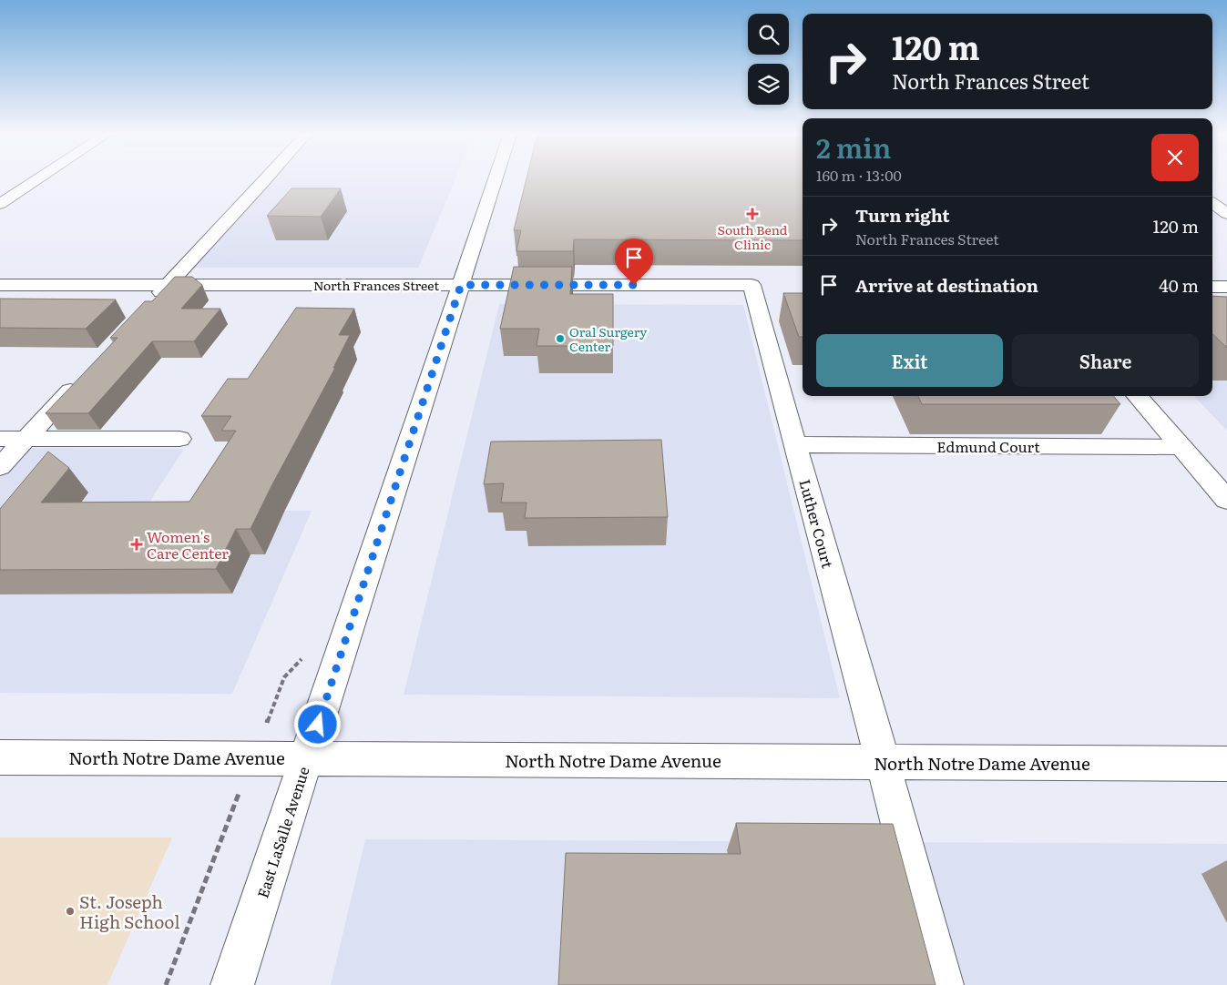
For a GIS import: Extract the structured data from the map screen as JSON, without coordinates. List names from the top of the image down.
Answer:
{
  "streets": {
    "street": [
      "North Frances Street",
      "Edmund Court",
      "Luther Court",
      "North Notre Dame Avenue",
      "East LaSalle Avenue"
    ]
  },
  "crossings": [
    ["North Frances Street", "Luther Court"],
    ["North Frances Street", "East LaSalle Avenue"],
    ["Edmund Court", "Luther Court"],
    ["Luther Court", "North Notre Dame Avenue"],
    ["North Notre Dame Avenue", "East LaSalle Avenue"]
  ],
  "places": {
    "health": ["South Bend Clinic", "Women's Care Center"],
    "other": ["Oral Surgery Center", "St. Joseph High School"]
  },
  "page": {
    "turn": ["120 m", "North Frances Street"],
    "heading": ["2 min", "160 m · 13:00"],
    "list": [
      {
        "name": "Turn right",
        "note": "North Frances Street",
        "value": "120 m"
      },
      {
        "name": "Arrive at destination",
        "value": "40 m"
      }
    ],
    "buttons": ["Exit", "Share"]
  }
}
